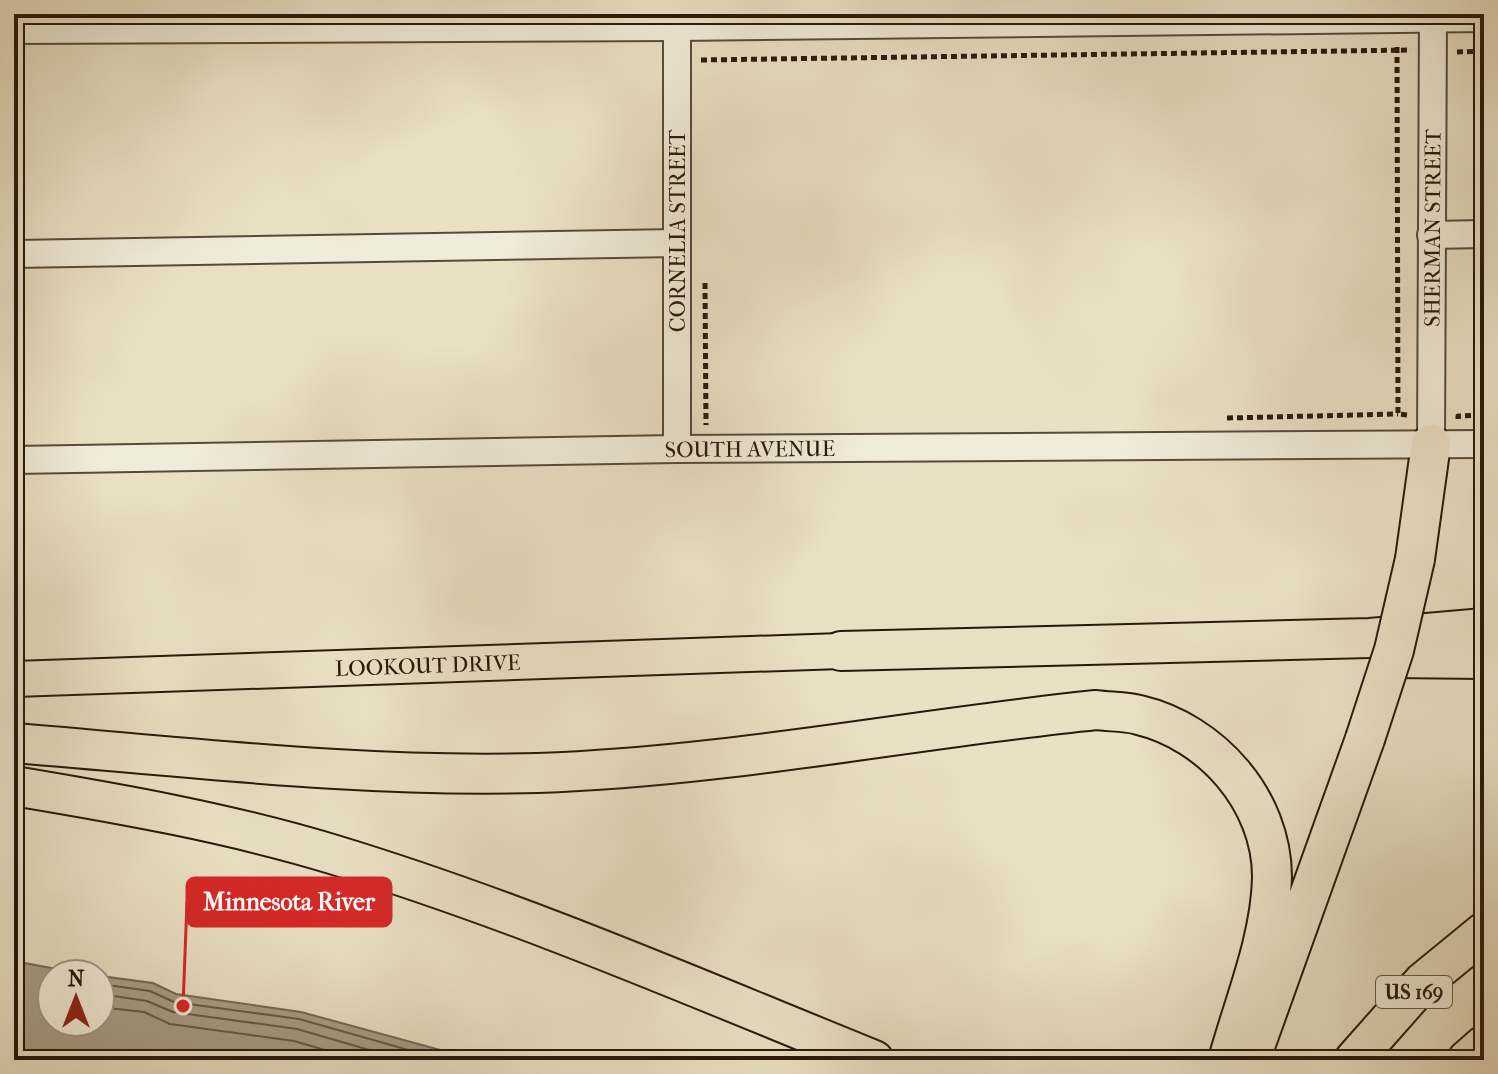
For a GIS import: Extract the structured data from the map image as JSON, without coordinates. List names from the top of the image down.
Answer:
{
  "streets": {
    "highway": ["US 169"],
    "main road": ["LOOKOUT DRIVE"],
    "street": ["SHERMAN STREET", "CORNELIA STREET", "SOUTH AVENUE"]
  },
  "crossings": [
    ["SHERMAN STREET", "SOUTH AVENUE"],
    ["CORNELIA STREET", "SOUTH AVENUE"]
  ],
  "places": ["Minnesota River"],
  "north": "top"
}
